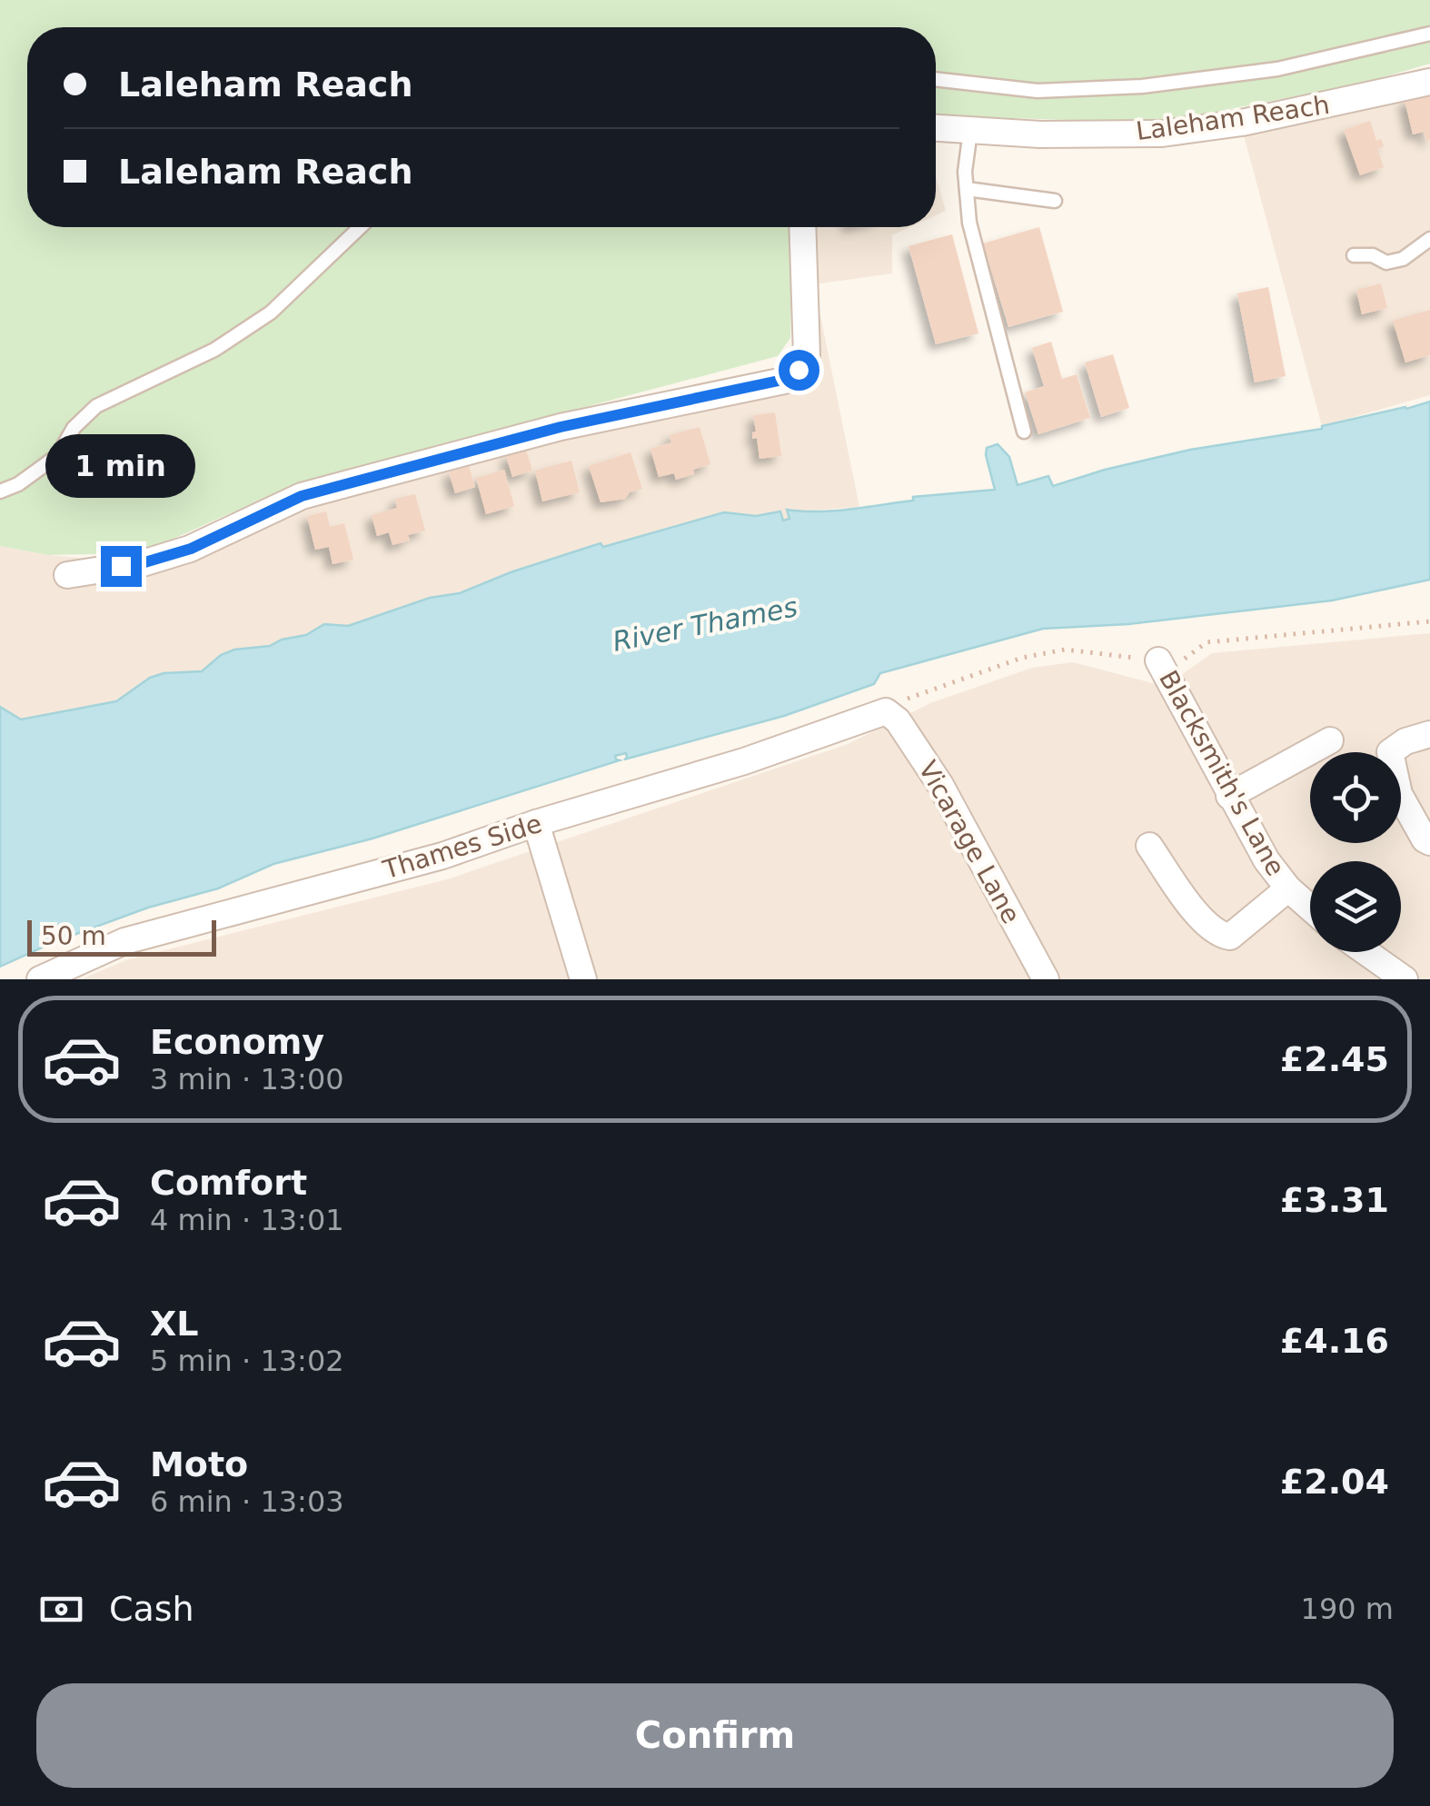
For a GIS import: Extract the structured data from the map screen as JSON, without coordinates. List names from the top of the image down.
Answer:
{
  "streets": {
    "street": [
      "Laleham Reach",
      "Blacksmith's Lane",
      "Vicarage Lane",
      "Thames Side"
    ]
  },
  "crossings": [
    ["Vicarage Lane", "Thames Side"]
  ],
  "water": ["River Thames"],
  "scale_bar": "50 m",
  "page": {
    "banner": ["Laleham Reach", "Laleham Reach"],
    "bubble": "1 min",
    "scale": "50 m",
    "list": [
      {
        "name": "Economy",
        "note": "3 min · 13:00",
        "value": "£2.45"
      },
      {
        "name": "Comfort",
        "note": "4 min · 13:01",
        "value": "£3.31"
      },
      {
        "name": "XL",
        "note": "5 min · 13:02",
        "value": "£4.16"
      },
      {
        "name": "Moto",
        "note": "6 min · 13:03",
        "value": "£2.04"
      }
    ],
    "pay": ["Cash", "190 m"],
    "buttons": "Confirm"
  }
}
